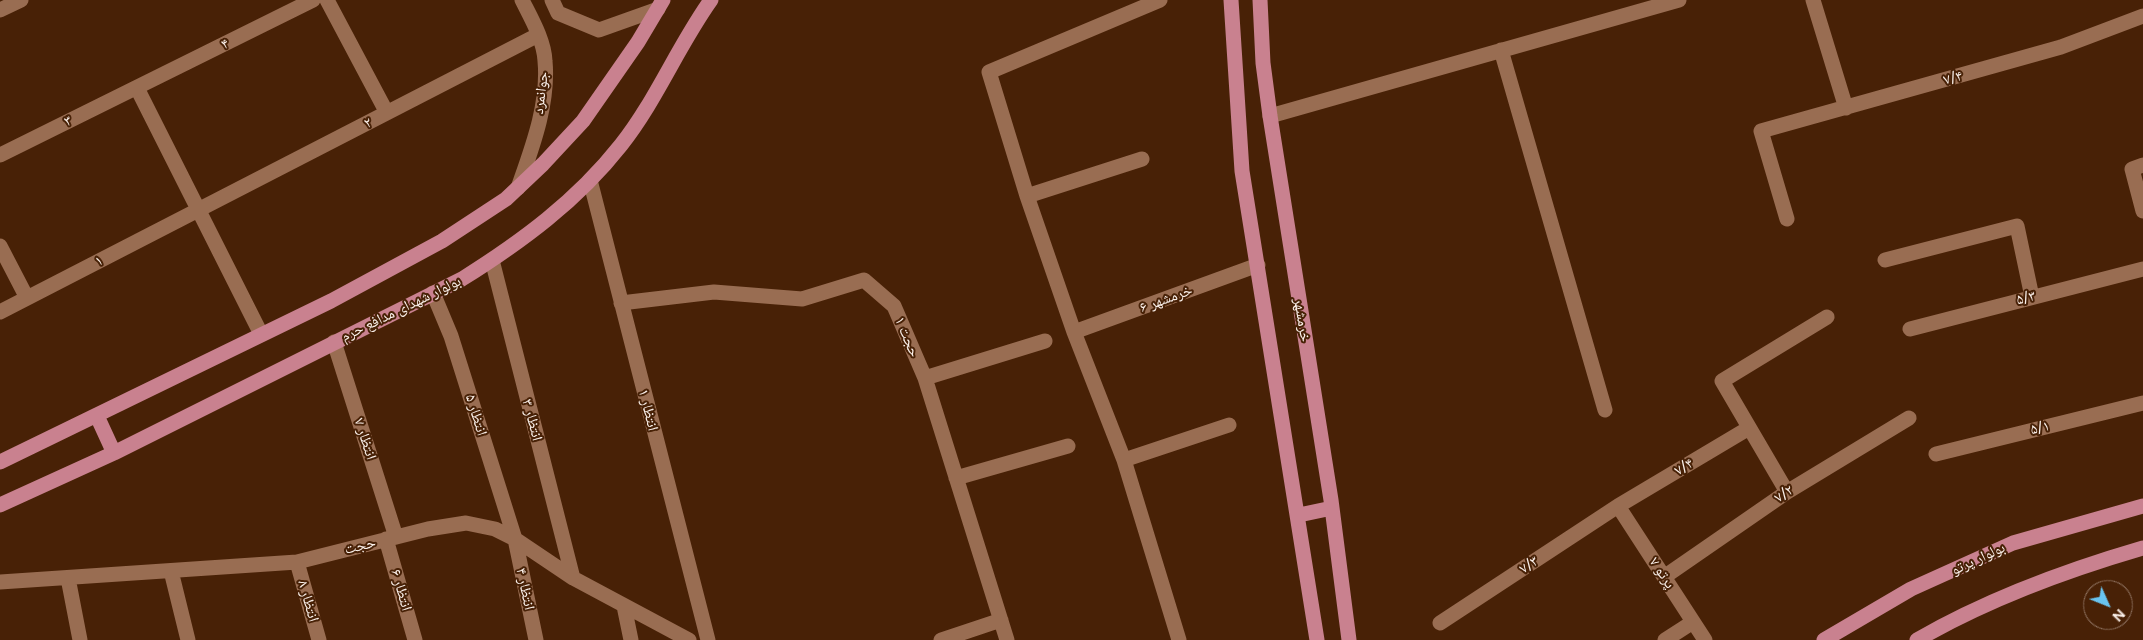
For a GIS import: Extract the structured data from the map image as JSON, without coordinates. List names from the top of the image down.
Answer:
{
  "streets": {
    "main road": ["بولوار شهدای مدافع حرم", "خرمشهر", "بولوار پرتو"],
    "street": [
      "۴",
      "۷/۴",
      "جوانمرد",
      "۳",
      "۲",
      "۱",
      "۵/۳",
      "خرمشهر ۶",
      "حجت ۱",
      "انتظار ۱",
      "انتظار ۵",
      "انتظار ۳",
      "۵/۱",
      "انتظار ۷",
      "۷/۲",
      "حجت",
      "۷/۳",
      "پرتو ۷",
      "انتظار ۴",
      "انتظار ۶",
      "انتظار ۸"
    ]
  },
  "crossings": [
    ["۴", "۳"],
    ["۷/۴", "۷/۳"],
    ["۷/۴", "پرتو ۷"],
    ["جوانمرد", "۲"],
    ["۲", "۱"],
    ["بولوار شهدای مدافع حرم", "انتظار ۱"],
    ["بولوار شهدای مدافع حرم", "انتظار ۵"],
    ["بولوار شهدای مدافع حرم", "انتظار ۳"],
    ["بولوار شهدای مدافع حرم", "انتظار ۷"],
    ["حجت ۱", "انتظار ۱"],
    ["انتظار ۵", "حجت"],
    ["انتظار ۵", "انتظار ۴"],
    ["انتظار ۳", "حجت"],
    ["انتظار ۷", "حجت"],
    ["انتظار ۷", "انتظار ۶"],
    ["۷/۲", "پرتو ۷"],
    ["حجت", "انتظار ۴"],
    ["حجت", "انتظار ۶"],
    ["حجت", "انتظار ۸"],
    ["۷/۳", "پرتو ۷"]
  ],
  "north": "bottom right"
}
